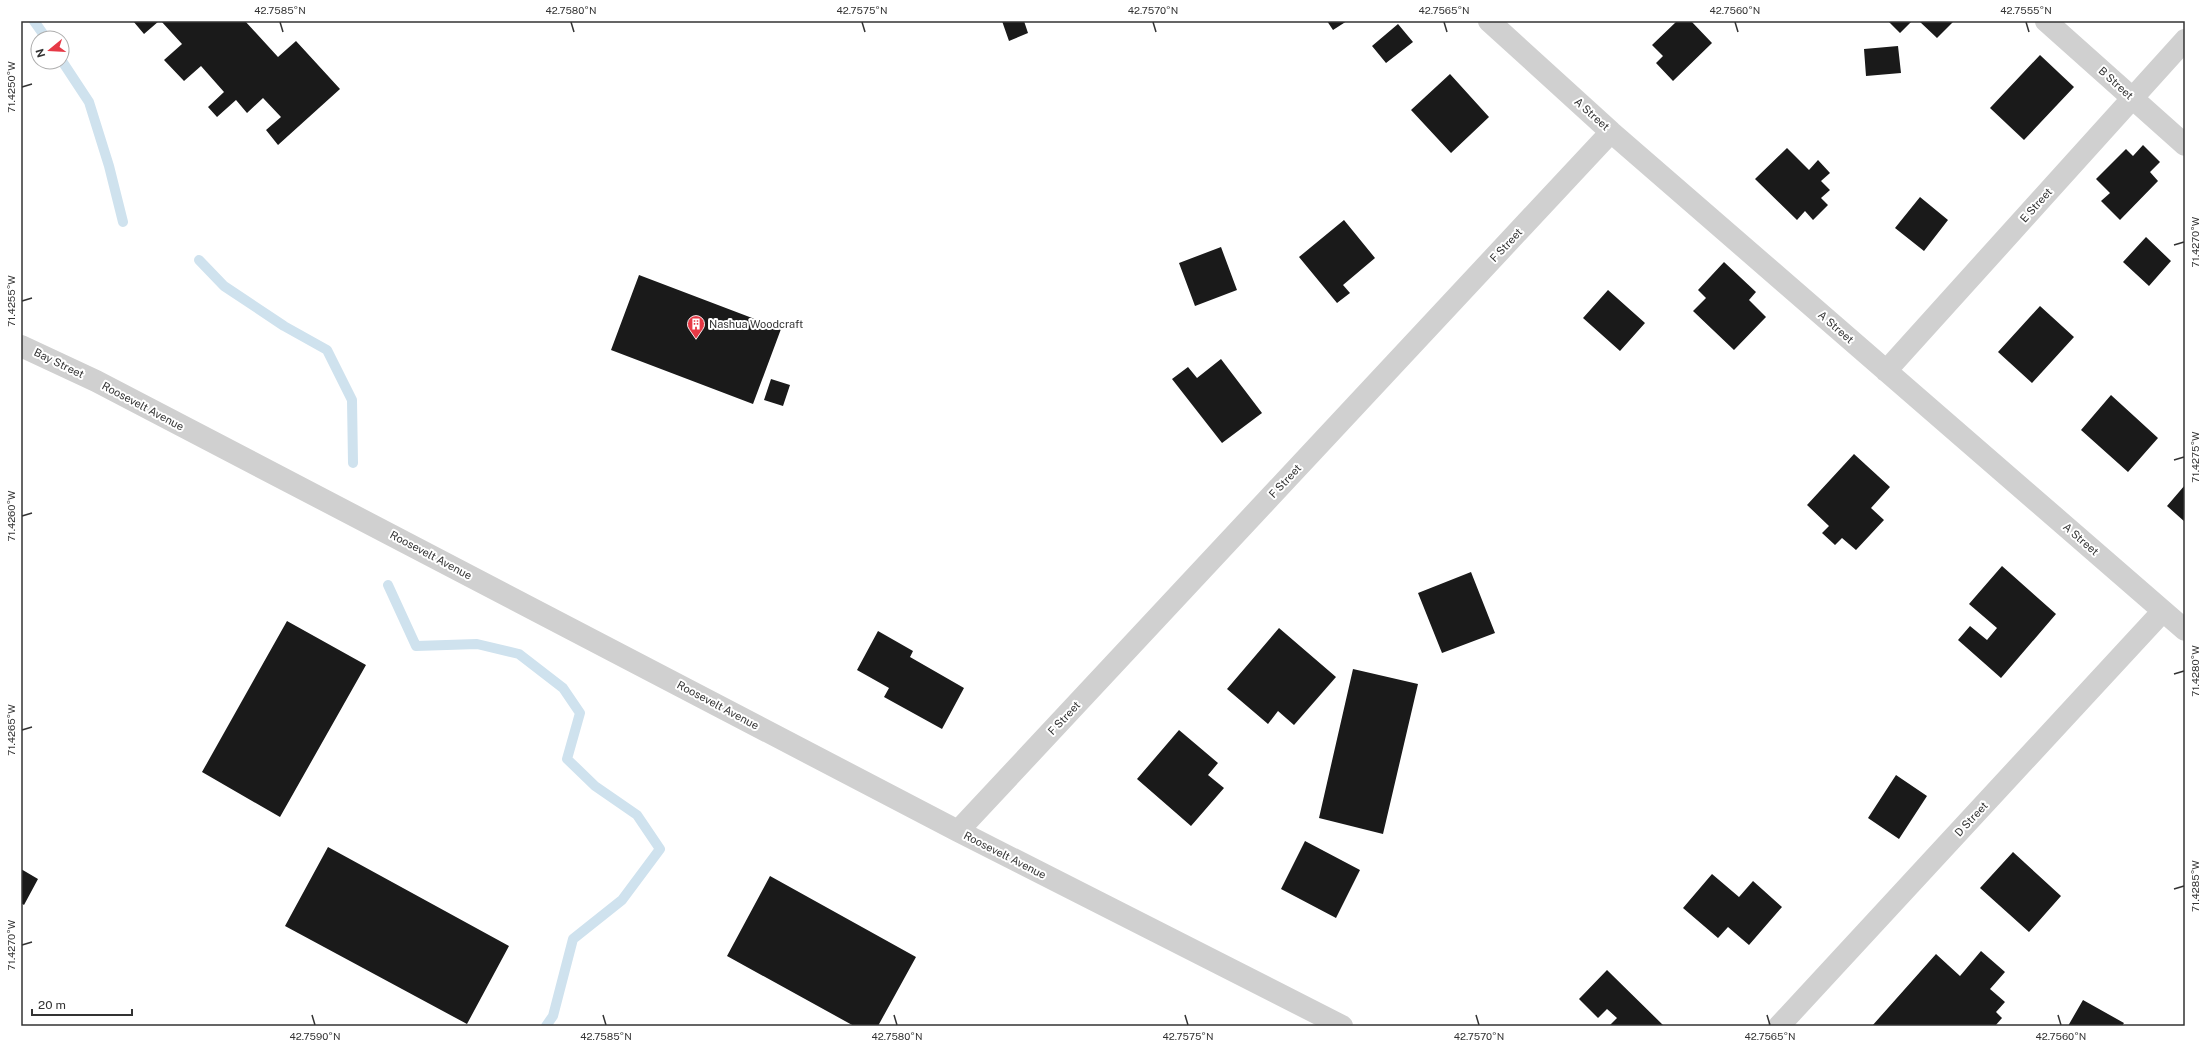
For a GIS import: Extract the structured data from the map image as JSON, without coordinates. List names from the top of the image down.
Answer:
{
  "streets": {
    "street": [
      "B Street",
      "A Street",
      "E Street",
      "F Street",
      "Bay Street",
      "Roosevelt Avenue",
      "D Street"
    ]
  },
  "crossings": [
    ["B Street", "E Street"],
    ["A Street", "E Street"],
    ["A Street", "F Street"],
    ["A Street", "D Street"],
    ["F Street", "Roosevelt Avenue"],
    ["Bay Street", "Roosevelt Avenue"]
  ],
  "places": {
    "building": ["Nashua Woodcraft"]
  },
  "scale_bar": "20 m",
  "north": "left",
  "coordinates": [
    "42.7585°N",
    "42.7580°N",
    "42.7575°N",
    "42.7570°N",
    "42.7565°N",
    "42.7560°N",
    "42.7555°N",
    "71.4250°W",
    "71.4270°W",
    "71.4255°W",
    "71.4275°W",
    "71.4260°W",
    "71.4280°W",
    "71.4265°W",
    "71.4285°W",
    "42.7590°N"
  ]
}
